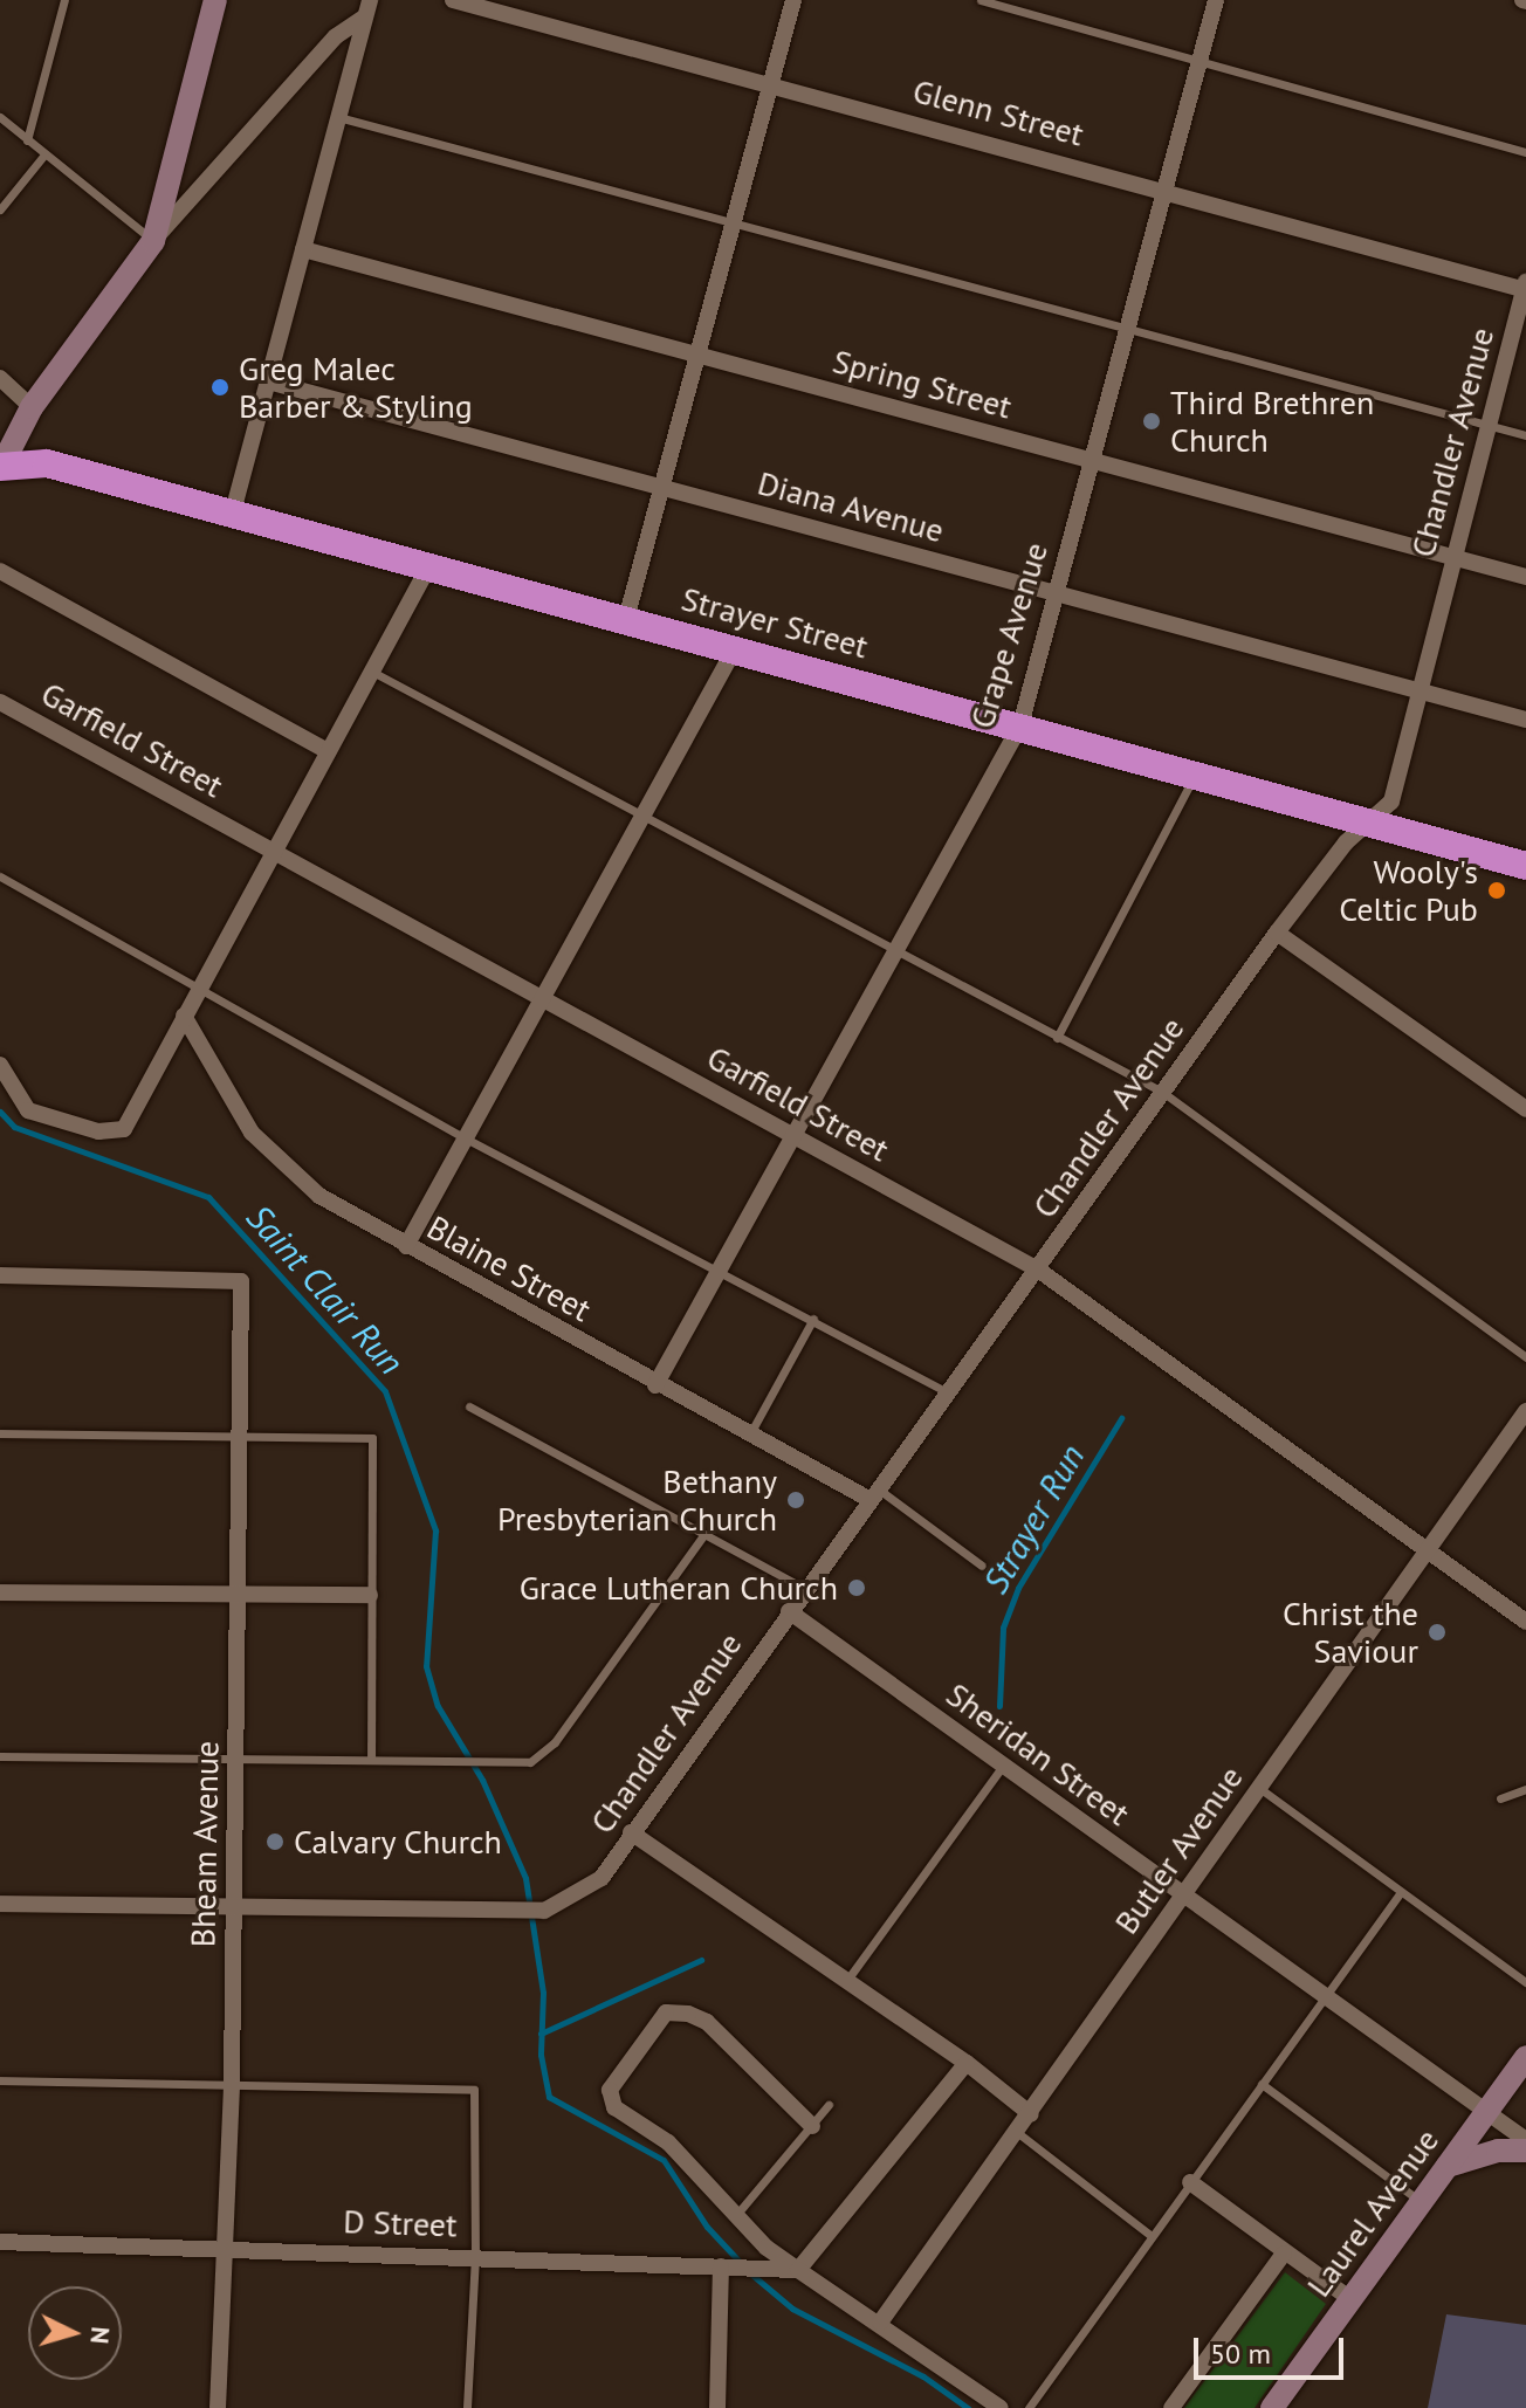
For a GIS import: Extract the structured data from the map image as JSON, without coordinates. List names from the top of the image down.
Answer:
{
  "streets": {
    "highway": ["Strayer Street"],
    "street": [
      "Glenn Street",
      "Spring Street",
      "Chandler Avenue",
      "Diana Avenue",
      "Grape Avenue",
      "Garfield Street",
      "Blaine Street",
      "Sheridan Street",
      "Bheam Avenue",
      "Butler Avenue",
      "Laurel Avenue",
      "D Street"
    ]
  },
  "crossings": [
    ["Glenn Street", "Chandler Avenue"],
    ["Glenn Street", "Grape Avenue"],
    ["Spring Street", "Chandler Avenue"],
    ["Spring Street", "Grape Avenue"],
    ["Chandler Avenue", "Diana Avenue"],
    ["Chandler Avenue", "Strayer Street"],
    ["Chandler Avenue", "Garfield Street"],
    ["Chandler Avenue", "Blaine Street"],
    ["Chandler Avenue", "Sheridan Street"],
    ["Chandler Avenue", "Bheam Avenue"],
    ["Diana Avenue", "Grape Avenue"],
    ["Strayer Street", "Grape Avenue"],
    ["Grape Avenue", "Garfield Street"],
    ["Grape Avenue", "Blaine Street"],
    ["Garfield Street", "Butler Avenue"],
    ["Sheridan Street", "Butler Avenue"],
    ["Sheridan Street", "Laurel Avenue"],
    ["Bheam Avenue", "D Street"],
    ["Butler Avenue", "D Street"]
  ],
  "water": ["Saint Clair Run", "Strayer Run"],
  "places": [
    "Greg Malec Barber & Styling",
    "Third Brethren Church",
    "Wooly's Celtic Pub",
    "Bethany Presbyterian Church",
    "Grace Lutheran Church",
    "Christ the Saviour",
    "Calvary Church"
  ],
  "scale_bar": "50 m",
  "north": "right"
}
